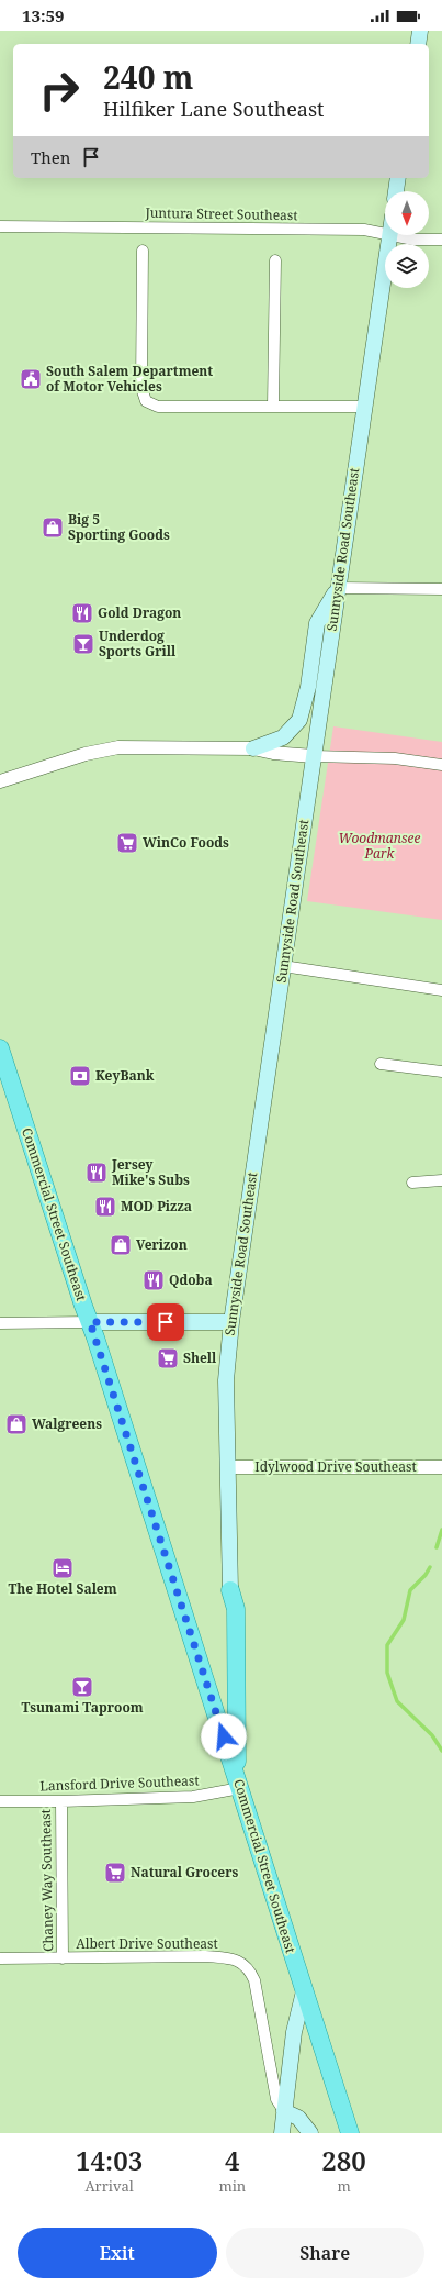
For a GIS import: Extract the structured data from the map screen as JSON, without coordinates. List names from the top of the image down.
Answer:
{
  "streets": {
    "main road": ["Sunnyside Road Southeast", "Commercial Street Southeast"],
    "street": [
      "Juntura Street Southeast",
      "Idylwood Drive Southeast",
      "Lansford Drive Southeast",
      "Chaney Way Southeast",
      "Albert Drive Southeast"
    ]
  },
  "crossings": [
    ["Juntura Street Southeast", "Sunnyside Road Southeast"],
    ["Sunnyside Road Southeast", "Idylwood Drive Southeast"],
    ["Commercial Street Southeast", "Lansford Drive Southeast"],
    ["Lansford Drive Southeast", "Chaney Way Southeast"],
    ["Chaney Way Southeast", "Albert Drive Southeast"]
  ],
  "parks": ["Woodmansee Park"],
  "places": {
    "public building": ["South Salem Department of Motor Vehicles"],
    "shop": ["Big 5 Sporting Goods", "Verizon", "Walgreens"],
    "restaurant": [
      "Gold Dragon",
      "Jersey Mike's Subs",
      "MOD Pizza",
      "Qdoba"
    ],
    "bar": ["Underdog Sports Grill", "Tsunami Taproom"],
    "supermarket": ["WinCo Foods", "Shell", "Natural Grocers"],
    "bank": ["KeyBank"],
    "hotel": ["The Hotel Salem"]
  },
  "north": "bottom",
  "page": {
    "status": "13:59",
    "turn": ["240 m", "Hilfiker Lane Southeast"],
    "then": "Then",
    "eta": [
      "14:03",
      "Arrival",
      "4",
      "min",
      "280",
      "m"
    ],
    "buttons": ["Exit", "Share"]
  }
}
